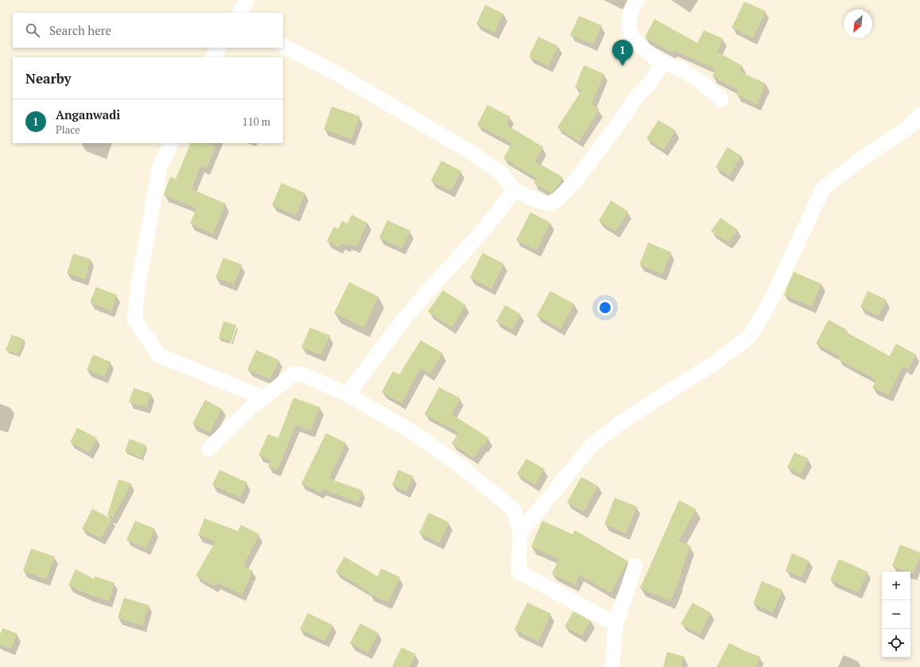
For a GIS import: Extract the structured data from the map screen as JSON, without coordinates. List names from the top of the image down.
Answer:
{
  "north": "bottom left",
  "page": {
    "search": "Search here",
    "pins": "1",
    "heading": "Nearby",
    "list": [
      {
        "mark": "1",
        "name": "Anganwadi",
        "note": "Place",
        "value": "110 m"
      }
    ],
    "map_buttons": ["+", "−"]
  }
}
